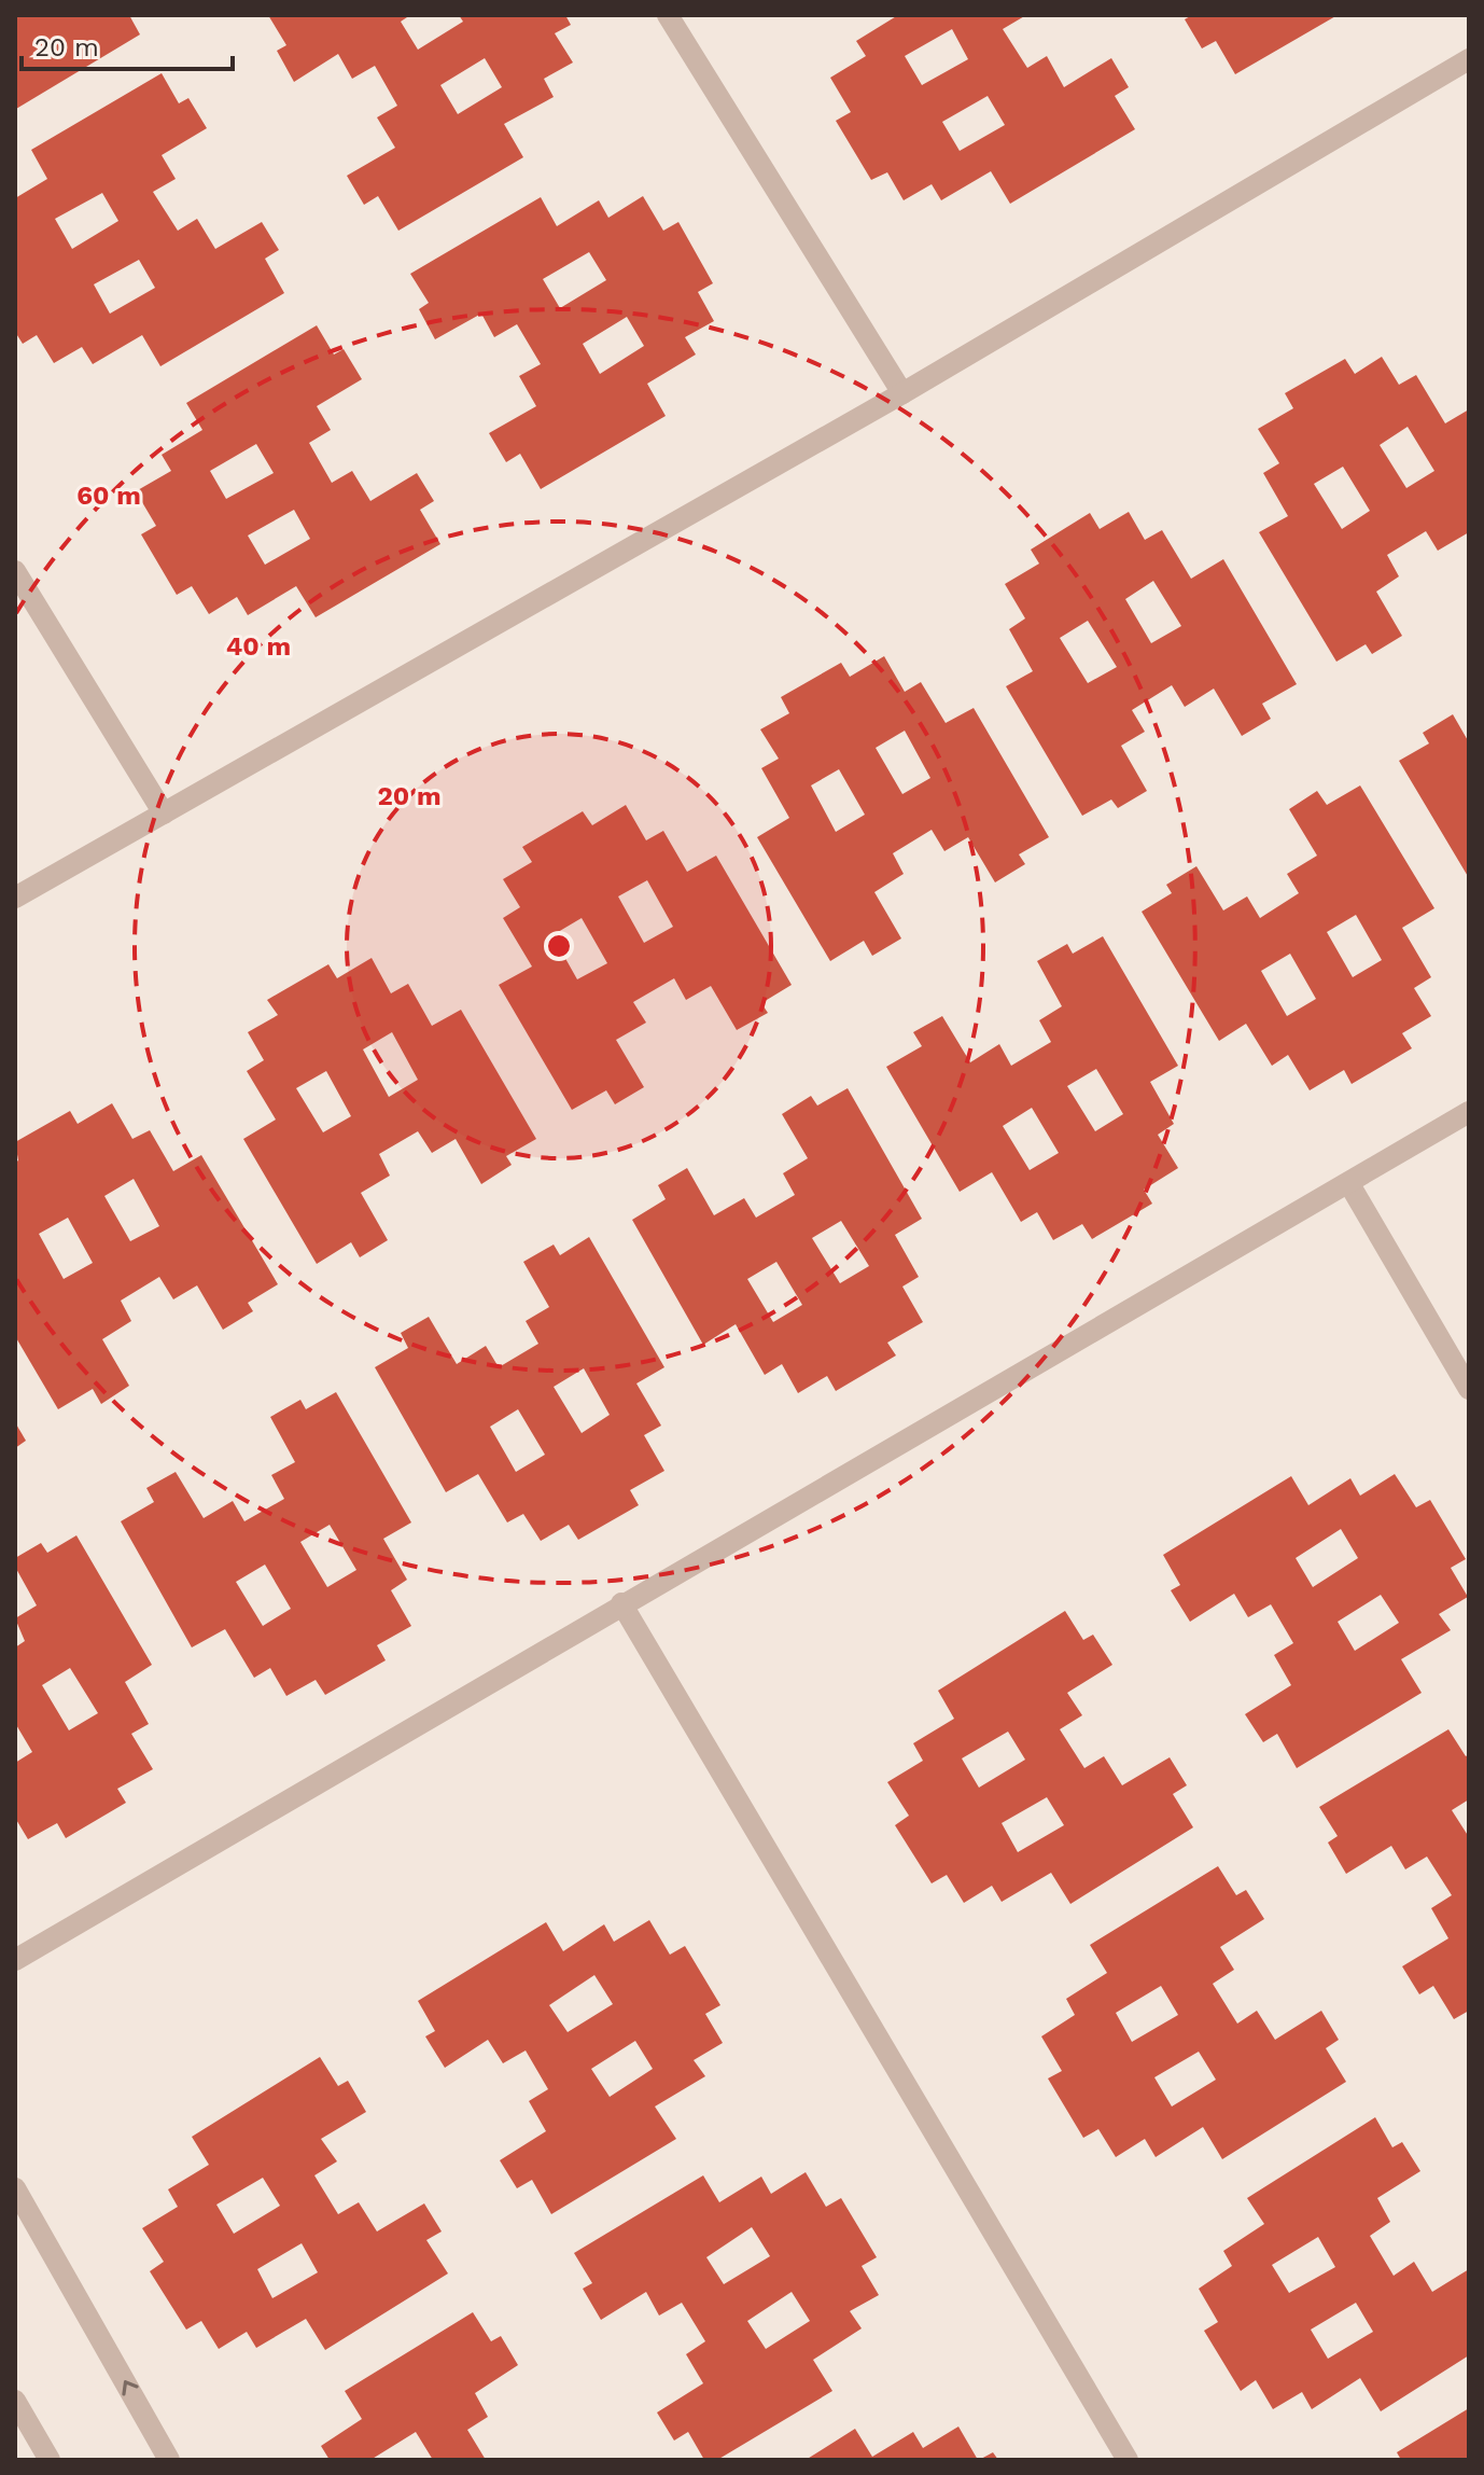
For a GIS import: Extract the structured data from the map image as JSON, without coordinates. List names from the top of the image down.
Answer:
{
  "scale_bar": "20 m",
  "rings": ["60 m", "40 m", "20 m"]
}
